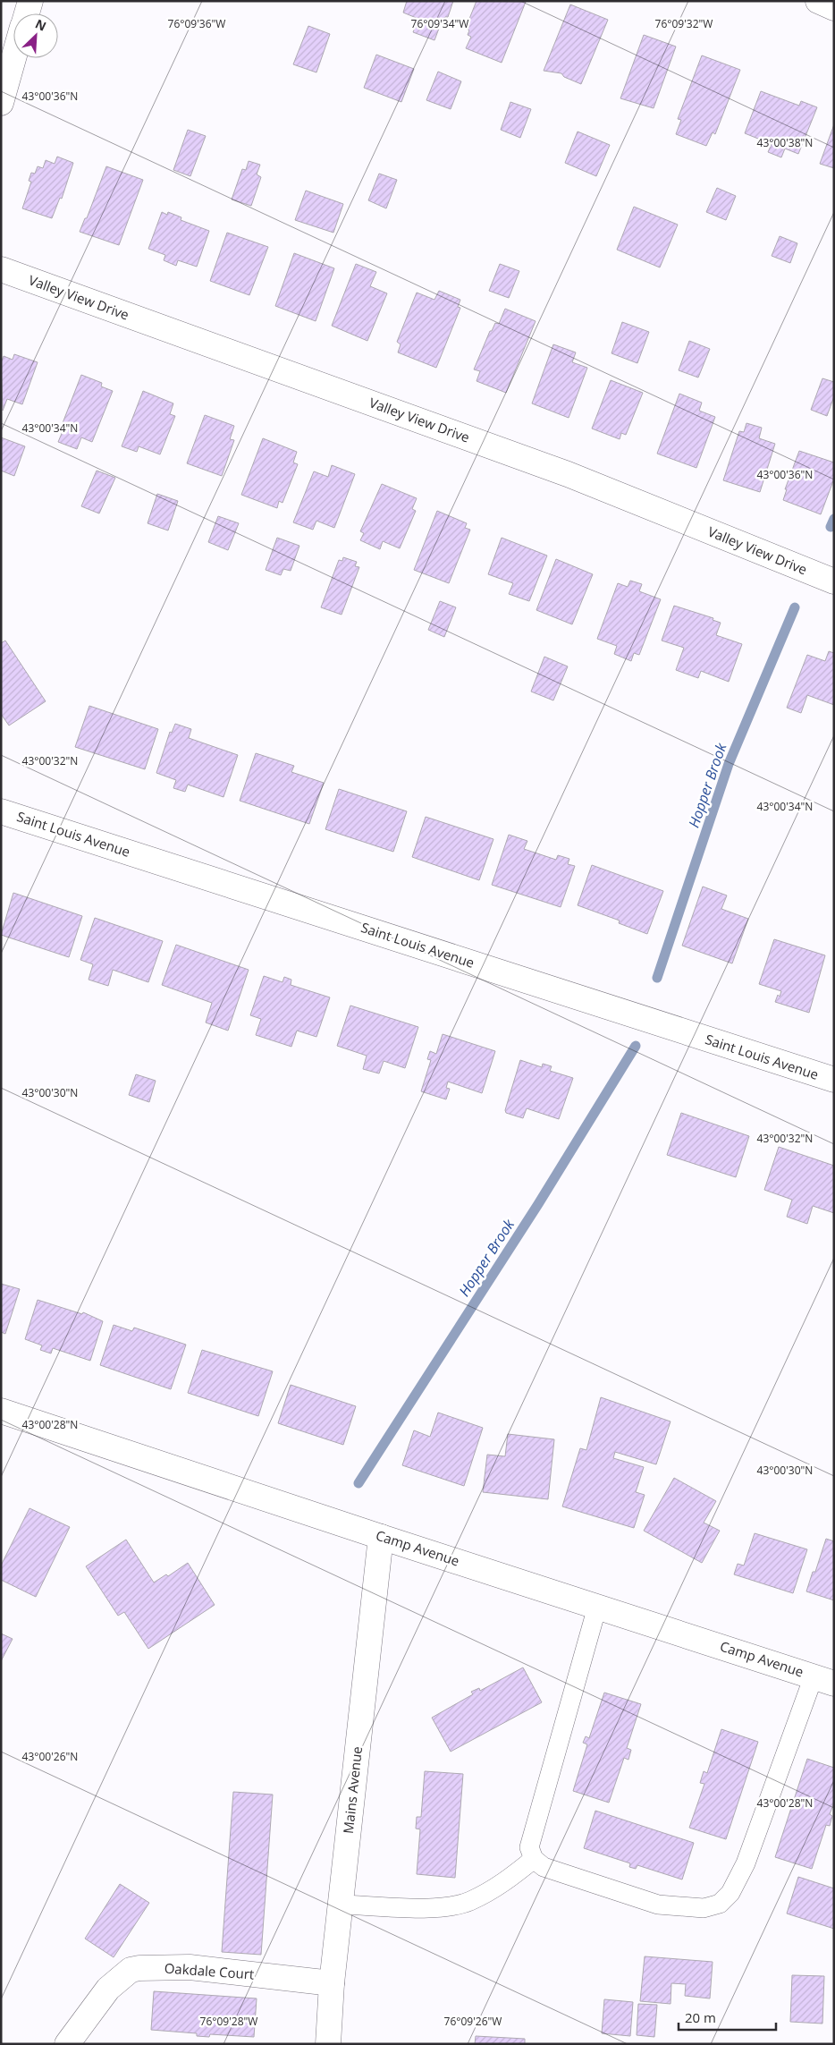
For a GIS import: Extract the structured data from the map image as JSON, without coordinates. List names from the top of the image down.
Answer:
{
  "streets": {
    "street": [
      "Valley View Drive",
      "Saint Louis Avenue",
      "Camp Avenue",
      "Mains Avenue",
      "Oakdale Court"
    ]
  },
  "crossings": [
    ["Camp Avenue", "Mains Avenue"],
    ["Mains Avenue", "Oakdale Court"]
  ],
  "water": ["Hopper Brook"],
  "scale_bar": "20 m",
  "north": "top right",
  "coordinates": [
    "76°09'36\"W",
    "76°09'34\"W",
    "76°09'32\"W",
    "43°00'36\"N",
    "43°00'38\"N",
    "43°00'34\"N",
    "43°00'32\"N",
    "43°00'30\"N",
    "43°00'28\"N",
    "43°00'26\"N",
    "76°09'28\"W",
    "76°09'26\"W"
  ]
}
